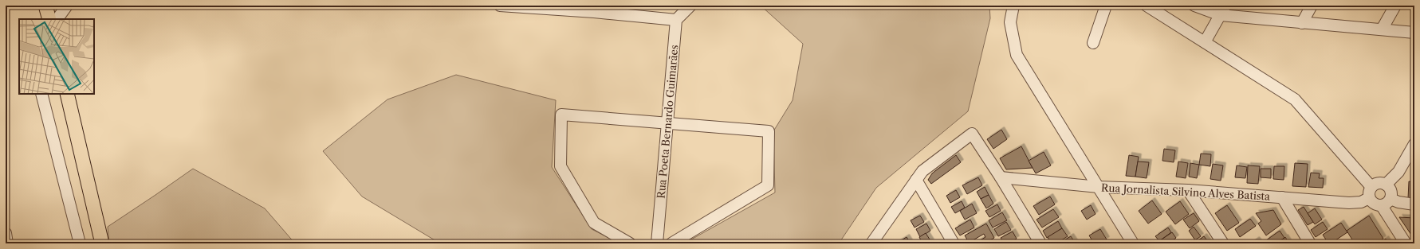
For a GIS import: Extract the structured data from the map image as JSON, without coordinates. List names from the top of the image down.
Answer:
{
  "streets": {
    "street": ["Rua Poeta Bernardo Guimarães", "Rua Jornalista Silvino Alves Batista"]
  }
}
